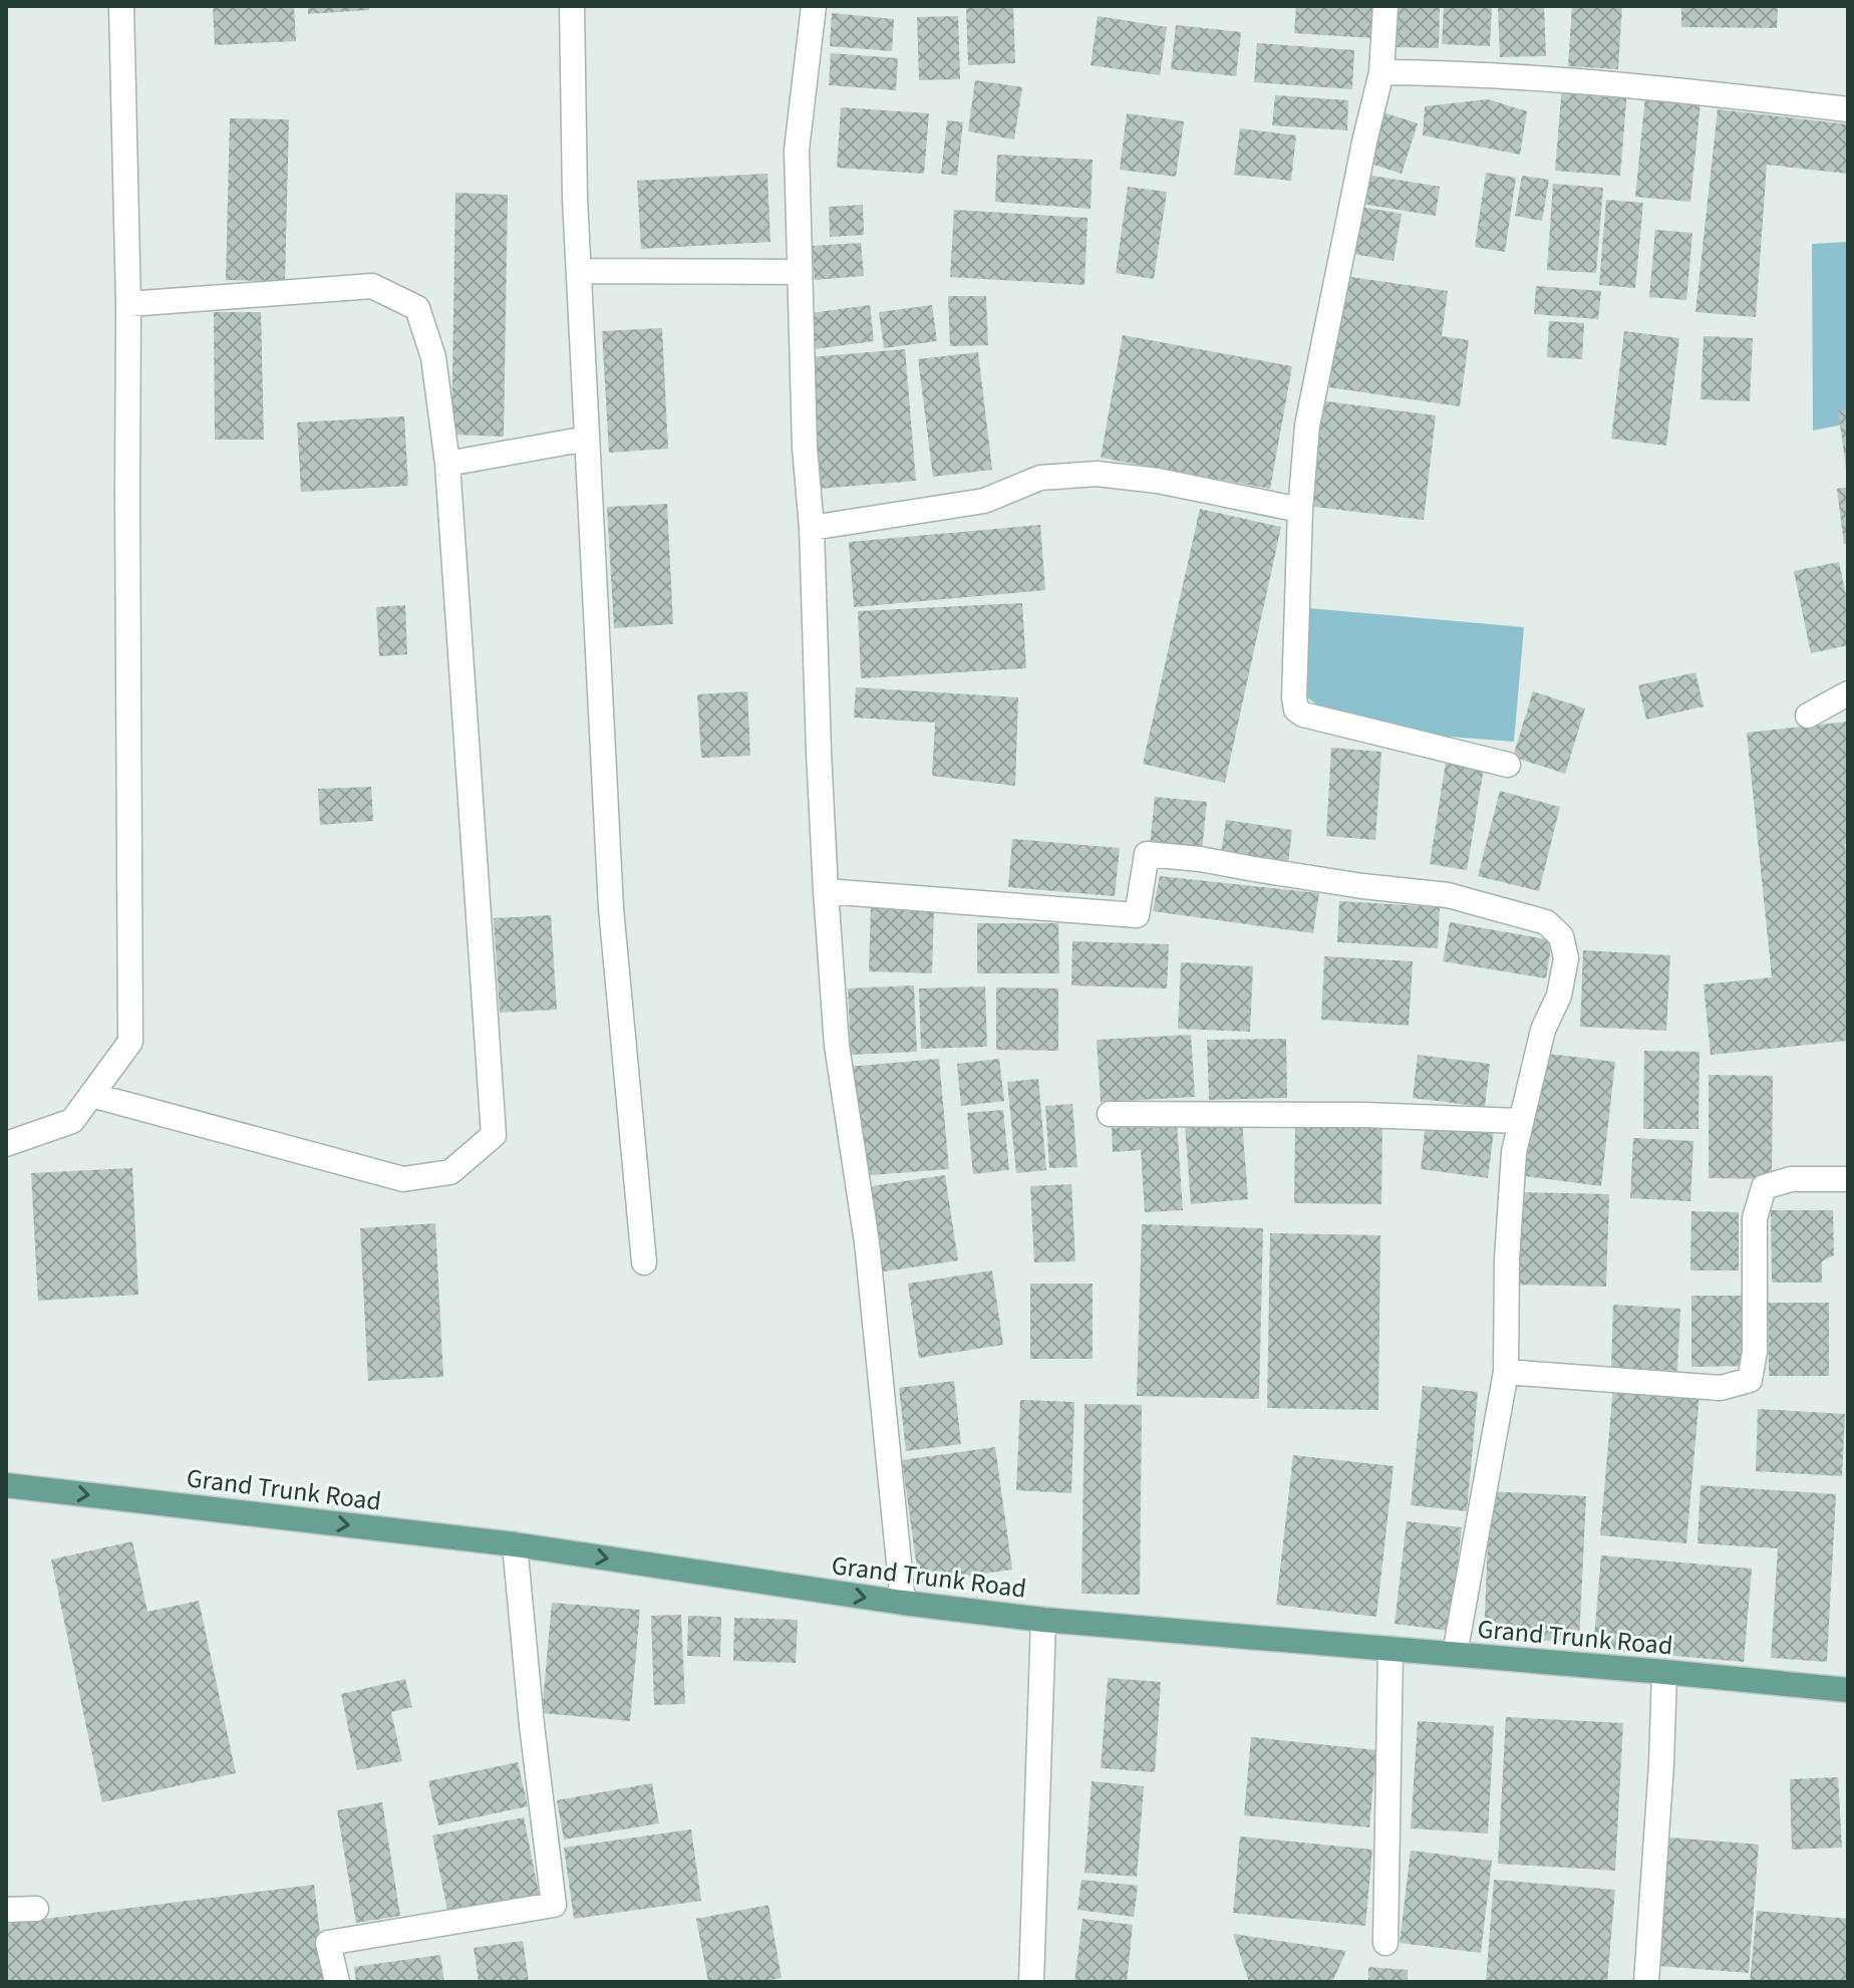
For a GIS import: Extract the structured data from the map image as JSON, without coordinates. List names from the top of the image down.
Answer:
{
  "streets": {
    "main road": ["Grand Trunk Road"]
  },
  "one_way": ["Grand Trunk Road"]
}
